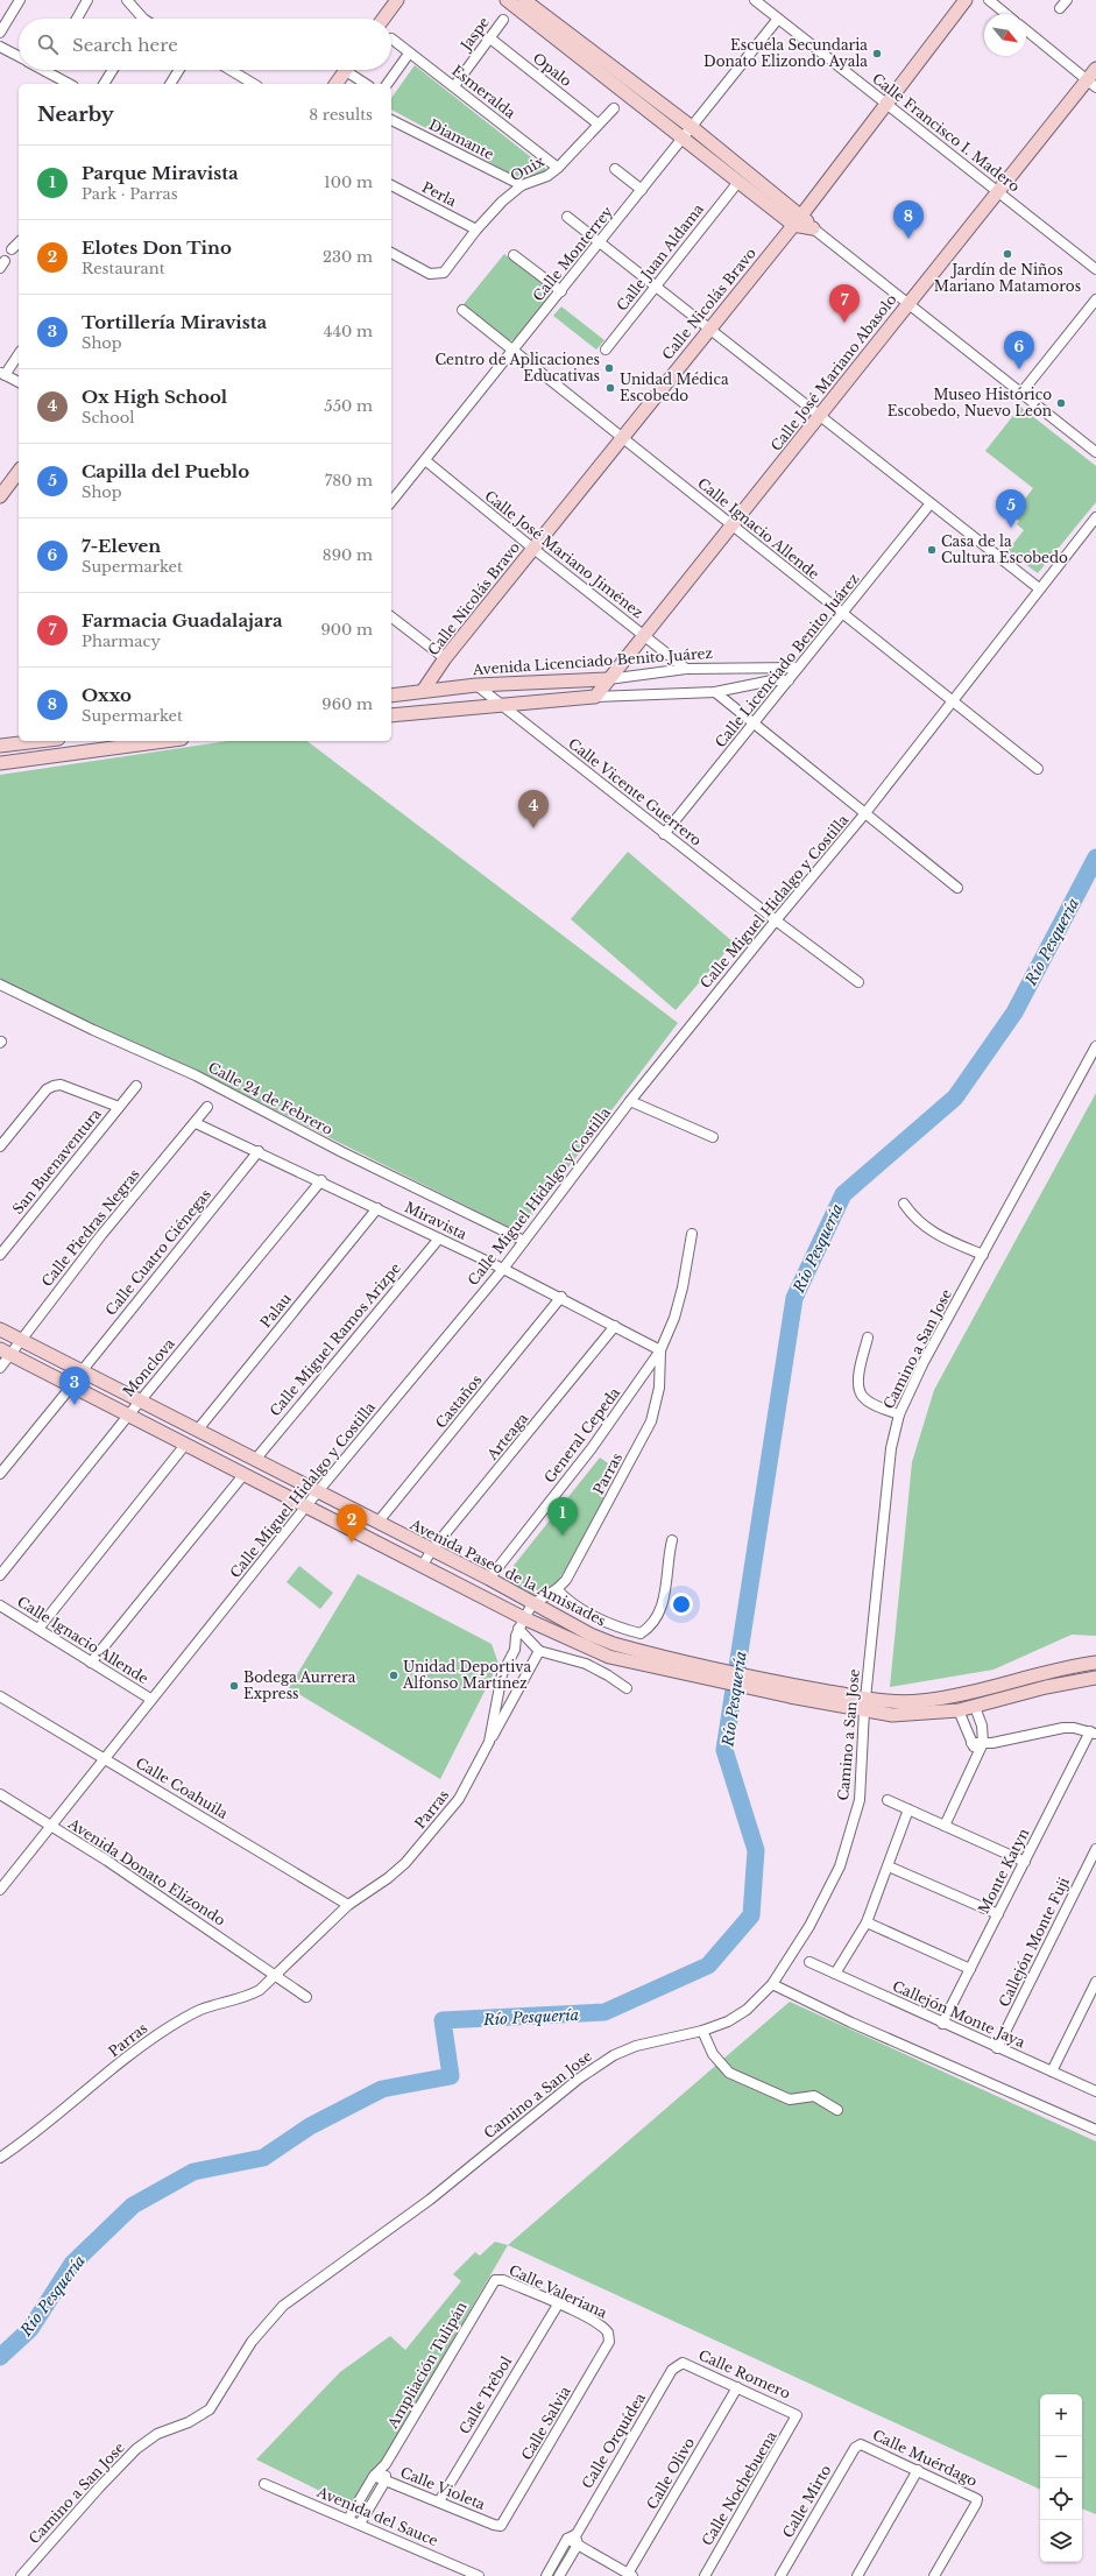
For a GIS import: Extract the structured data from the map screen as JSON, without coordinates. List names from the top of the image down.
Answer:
{
  "streets": {
    "street": [
      "Jaspe",
      "Opalo",
      "Esmeralda",
      "Calle Francisco I. Madero",
      "Diamante",
      "Onix",
      "Perla",
      "Calle Monterrey",
      "Calle Juan Aldama",
      "Calle Nicolás Bravo",
      "Calle José Mariano Abasolo",
      "Calle Ignacio Allende",
      "Calle José Mariano Jiménez",
      "Calle Licenciado Benito Juárez",
      "Avenida Licenciado Benito Juárez",
      "Calle Vicente Guerrero",
      "Calle Miguel Hidalgo y Costilla",
      "Calle 24 de Febrero",
      "San Buenaventura",
      "Miravista",
      "Calle Piedras Negras",
      "Calle Cuatro Ciénegas",
      "Palau",
      "Calle Miguel Ramos Arizpe",
      "Camino a San Jose",
      "Monclova",
      "Castaños",
      "General Cepeda",
      "Arteaga",
      "Parras",
      "Avenida Paseo de la Amistades",
      "Calle Coahuila",
      "Monte Katyn",
      "Avenida Donato Elizondo",
      "Callejón Monte Fuji",
      "Callejón Monte Jaya",
      "Calle Valeriana",
      "Ampliación Tulipán",
      "Calle Romero",
      "Calle Trébol",
      "Calle Salvia",
      "Calle Orquídea",
      "Calle Muérdago",
      "Calle Olivo",
      "Calle Violeta",
      "Calle Nochebuena",
      "Calle Mirto",
      "Avenida del Sauce"
    ]
  },
  "crossings": [
    ["Jaspe", "Opalo"],
    ["Jaspe", "Esmeralda"],
    ["Opalo", "Onix"],
    ["Esmeralda", "Onix"],
    ["Calle Francisco I. Madero", "Calle Monterrey"],
    ["Calle Francisco I. Madero", "Calle Nicolás Bravo"],
    ["Calle Francisco I. Madero", "Calle José Mariano Abasolo"],
    ["Diamante", "Onix"],
    ["Onix", "Perla"],
    ["Calle Monterrey", "Calle Ignacio Allende"],
    ["Calle Monterrey", "Calle José Mariano Jiménez"],
    ["Calle Nicolás Bravo", "Calle Ignacio Allende"],
    ["Calle Nicolás Bravo", "Calle José Mariano Jiménez"],
    ["Calle Nicolás Bravo", "Avenida Licenciado Benito Juárez"],
    ["Calle José Mariano Abasolo", "Calle Ignacio Allende"],
    ["Calle José Mariano Abasolo", "Calle José Mariano Jiménez"],
    ["Calle José Mariano Abasolo", "Avenida Licenciado Benito Juárez"],
    ["Calle Ignacio Allende", "Calle Licenciado Benito Juárez"],
    ["Calle Ignacio Allende", "Calle Miguel Hidalgo y Costilla"],
    ["Calle José Mariano Jiménez", "Avenida Licenciado Benito Juárez"],
    ["Calle Licenciado Benito Juárez", "Avenida Licenciado Benito Juárez"],
    ["Calle Licenciado Benito Juárez", "Calle Vicente Guerrero"],
    ["Avenida Licenciado Benito Juárez", "Calle Vicente Guerrero"],
    ["Calle Vicente Guerrero", "Calle Miguel Hidalgo y Costilla"],
    ["Calle Miguel Hidalgo y Costilla", "Calle 24 de Febrero"],
    ["Calle Miguel Hidalgo y Costilla", "Miravista"],
    ["Calle Miguel Hidalgo y Costilla", "Avenida Paseo de la Amistades"],
    ["Calle Miguel Hidalgo y Costilla", "Calle Coahuila"],
    ["Calle Miguel Hidalgo y Costilla", "Avenida Donato Elizondo"],
    ["Miravista", "Calle Piedras Negras"],
    ["Miravista", "Calle Cuatro Ciénegas"],
    ["Miravista", "Palau"],
    ["Miravista", "Calle Miguel Ramos Arizpe"],
    ["Miravista", "Monclova"],
    ["Miravista", "Castaños"],
    ["Miravista", "General Cepeda"],
    ["Miravista", "Arteaga"],
    ["Miravista", "Parras"],
    ["Calle Piedras Negras", "Avenida Paseo de la Amistades"],
    ["Calle Cuatro Ciénegas", "Avenida Paseo de la Amistades"],
    ["Palau", "Avenida Paseo de la Amistades"],
    ["Calle Miguel Ramos Arizpe", "Avenida Paseo de la Amistades"],
    ["Camino a San Jose", "Avenida Paseo de la Amistades"],
    ["Monclova", "Avenida Paseo de la Amistades"],
    ["Castaños", "Avenida Paseo de la Amistades"],
    ["General Cepeda", "Parras"],
    ["General Cepeda", "Avenida Paseo de la Amistades"],
    ["Arteaga", "Avenida Paseo de la Amistades"],
    ["Parras", "Avenida Paseo de la Amistades"],
    ["Parras", "Calle Coahuila"],
    ["Parras", "Avenida Donato Elizondo"],
    ["Monte Katyn", "Callejón Monte Jaya"],
    ["Callejón Monte Fuji", "Callejón Monte Jaya"],
    ["Calle Valeriana", "Ampliación Tulipán"],
    ["Calle Valeriana", "Calle Trébol"],
    ["Calle Valeriana", "Calle Salvia"],
    ["Ampliación Tulipán", "Calle Violeta"],
    ["Ampliación Tulipán", "Avenida del Sauce"],
    ["Calle Romero", "Calle Orquídea"],
    ["Calle Romero", "Calle Olivo"],
    ["Calle Romero", "Calle Nochebuena"],
    ["Calle Trébol", "Calle Violeta"],
    ["Calle Salvia", "Calle Violeta"],
    ["Calle Muérdago", "Calle Mirto"]
  ],
  "water": ["Río Pesquería"],
  "places": [
    "Escuela Secundaria Donato Elizondo Ayala",
    "Jardín de Niños Mariano Matamoros",
    "Centro de Aplicaciones Educativas",
    "Unidad Médica Escobedo",
    "Museo Histórico Escobedo, Nuevo León",
    "Casa de la Cultura Escobedo",
    "Unidad Deportiva Alfonso Martínez",
    "Bodega Aurrera Express"
  ],
  "north": "bottom right",
  "page": {
    "search": "Search here",
    "heading": ["Nearby", "8 results"],
    "list": [
      {
        "mark": "1",
        "name": "Parque Miravista",
        "note": "Park · Parras",
        "value": "100 m"
      },
      {
        "mark": "2",
        "name": "Elotes Don Tino",
        "note": "Restaurant",
        "value": "230 m"
      },
      {
        "mark": "3",
        "name": "Tortillería Miravista",
        "note": "Shop",
        "value": "440 m"
      },
      {
        "mark": "4",
        "name": "Ox High School",
        "note": "School",
        "value": "550 m"
      },
      {
        "mark": "5",
        "name": "Capilla del Pueblo",
        "note": "Shop",
        "value": "780 m"
      },
      {
        "mark": "6",
        "name": "7-Eleven",
        "note": "Supermarket",
        "value": "890 m"
      },
      {
        "mark": "7",
        "name": "Farmacia Guadalajara",
        "note": "Pharmacy",
        "value": "900 m"
      },
      {
        "mark": "8",
        "name": "Oxxo",
        "note": "Supermarket",
        "value": "960 m"
      }
    ],
    "pins": [
      "8",
      "7",
      "6",
      "5",
      "4",
      "3",
      "1",
      "2"
    ],
    "map_buttons": ["+", "−"]
  }
}
